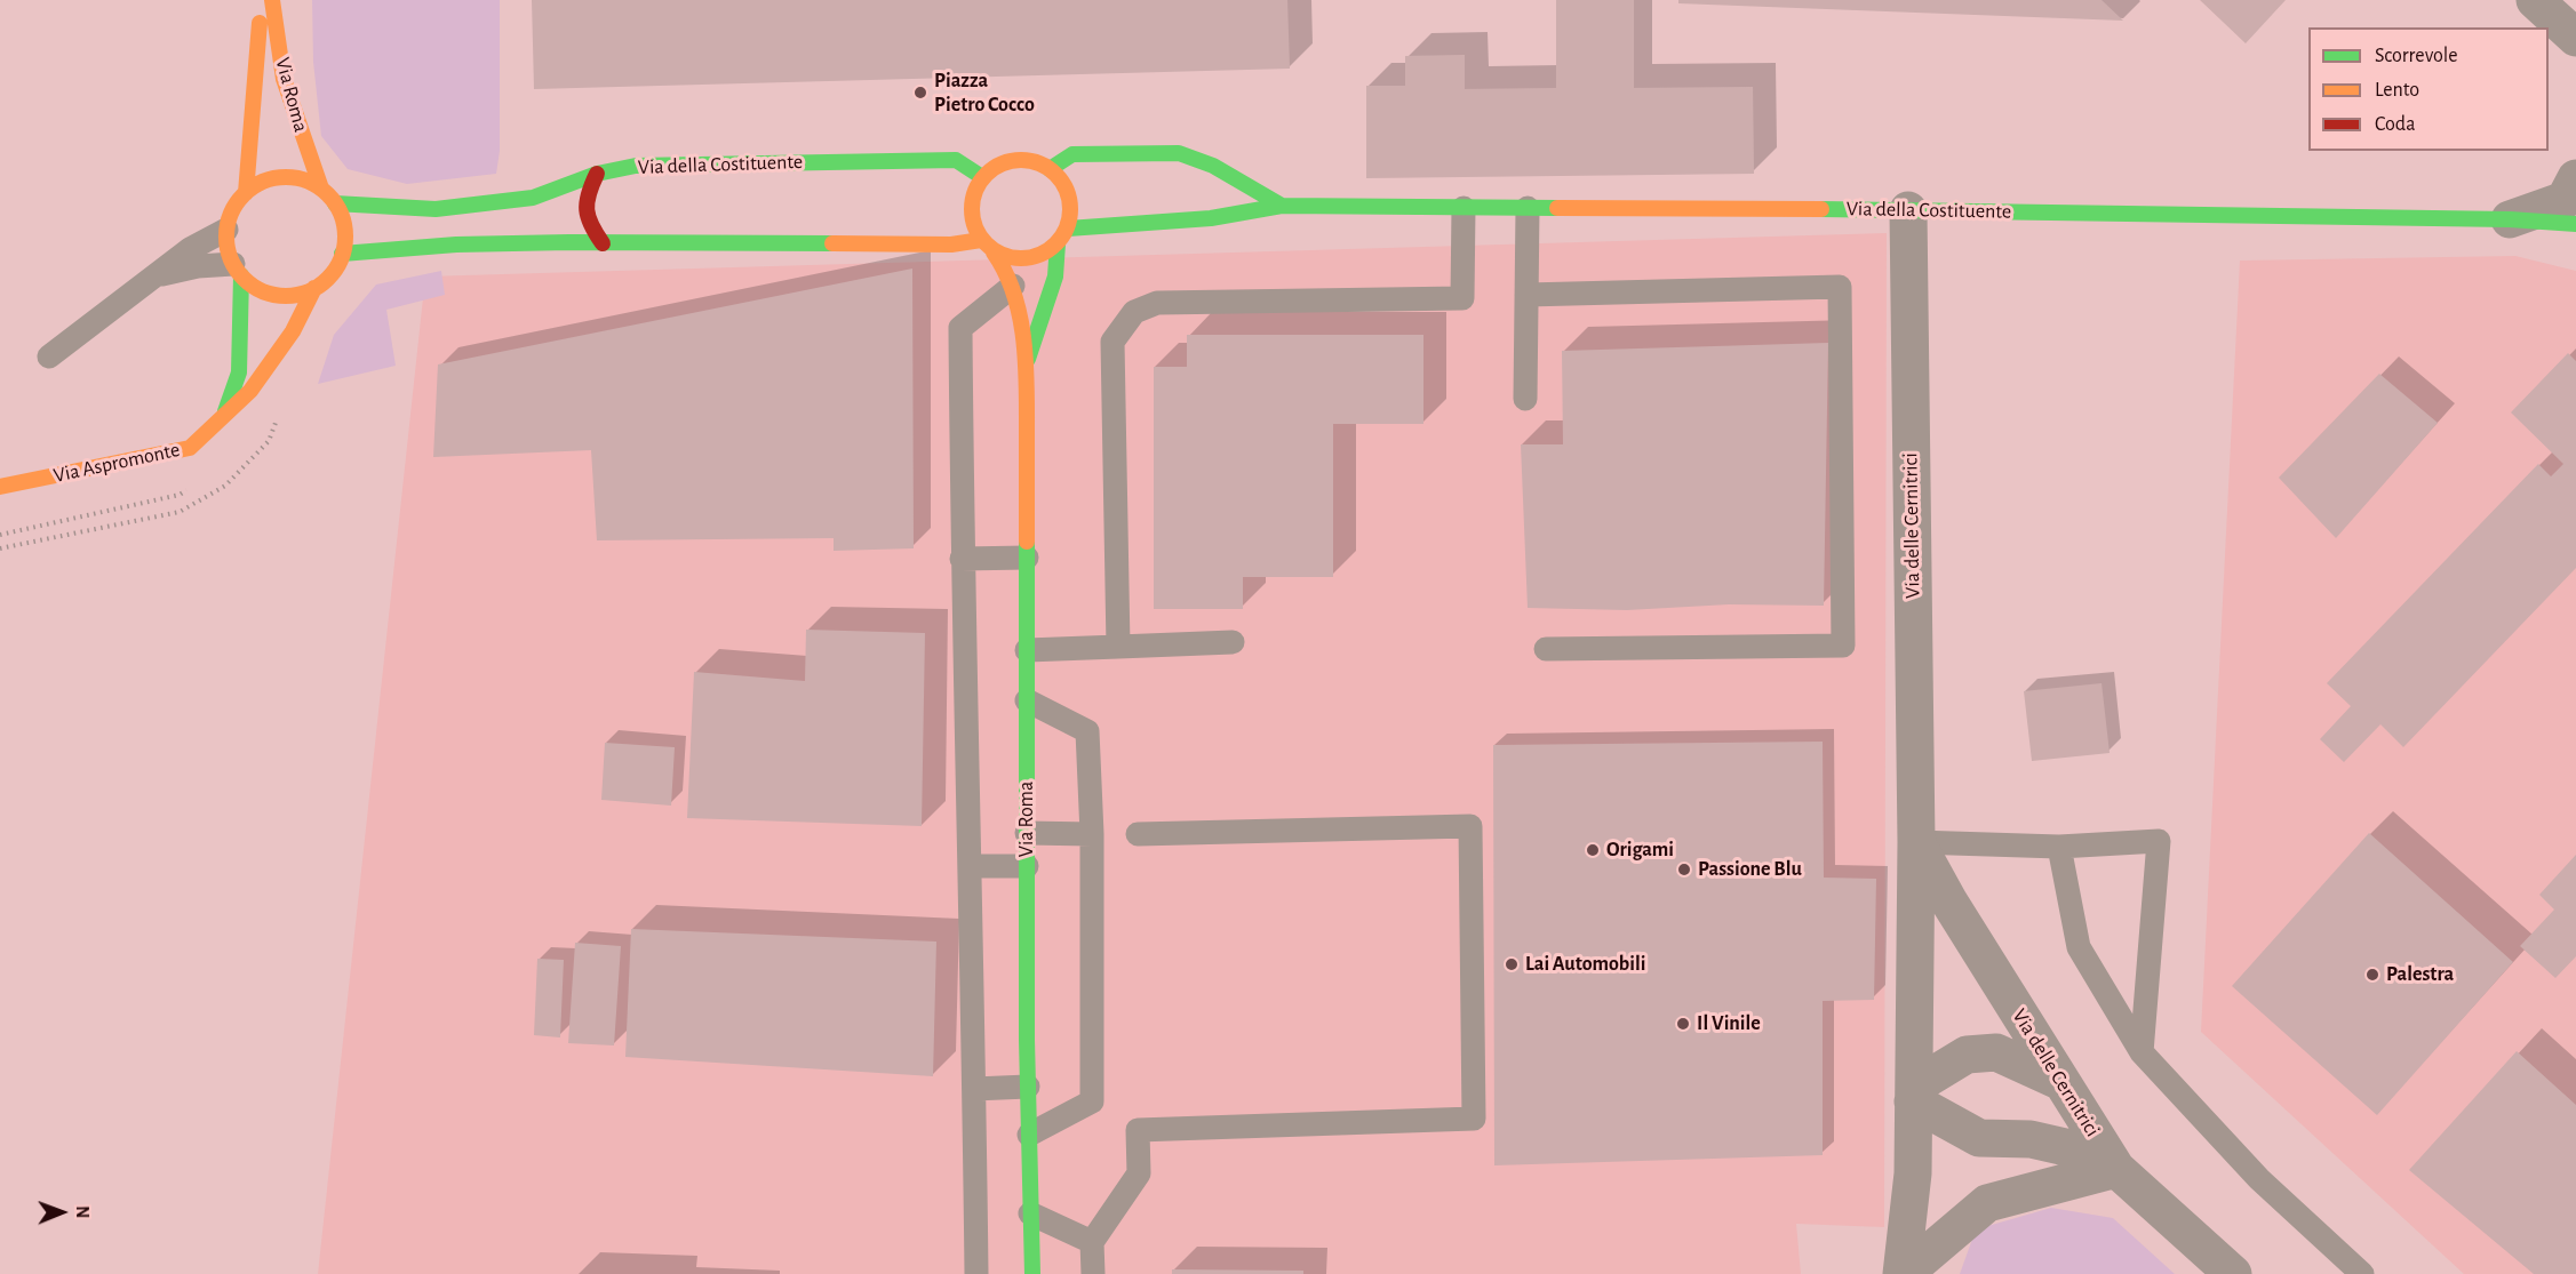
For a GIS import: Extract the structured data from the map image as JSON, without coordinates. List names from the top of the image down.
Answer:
{
  "streets": {
    "main road": ["Via Roma", "Via della Costituente", "Via Aspromonte"],
    "street": ["Via delle Cernitrici"]
  },
  "crossings": [
    ["Via Roma", "Via della Costituente"],
    ["Via Roma", "Via Aspromonte"],
    ["Via della Costituente", "Via Aspromonte"],
    ["Via della Costituente", "Via delle Cernitrici"]
  ],
  "places": [
    "Piazza Pietro Cocco",
    "Origami",
    "Passione Blu",
    "Lai Automobili",
    "Palestra",
    "Il Vinile"
  ],
  "legend": ["Scorrevole", "Lento", "Coda"],
  "north": "right"
}
